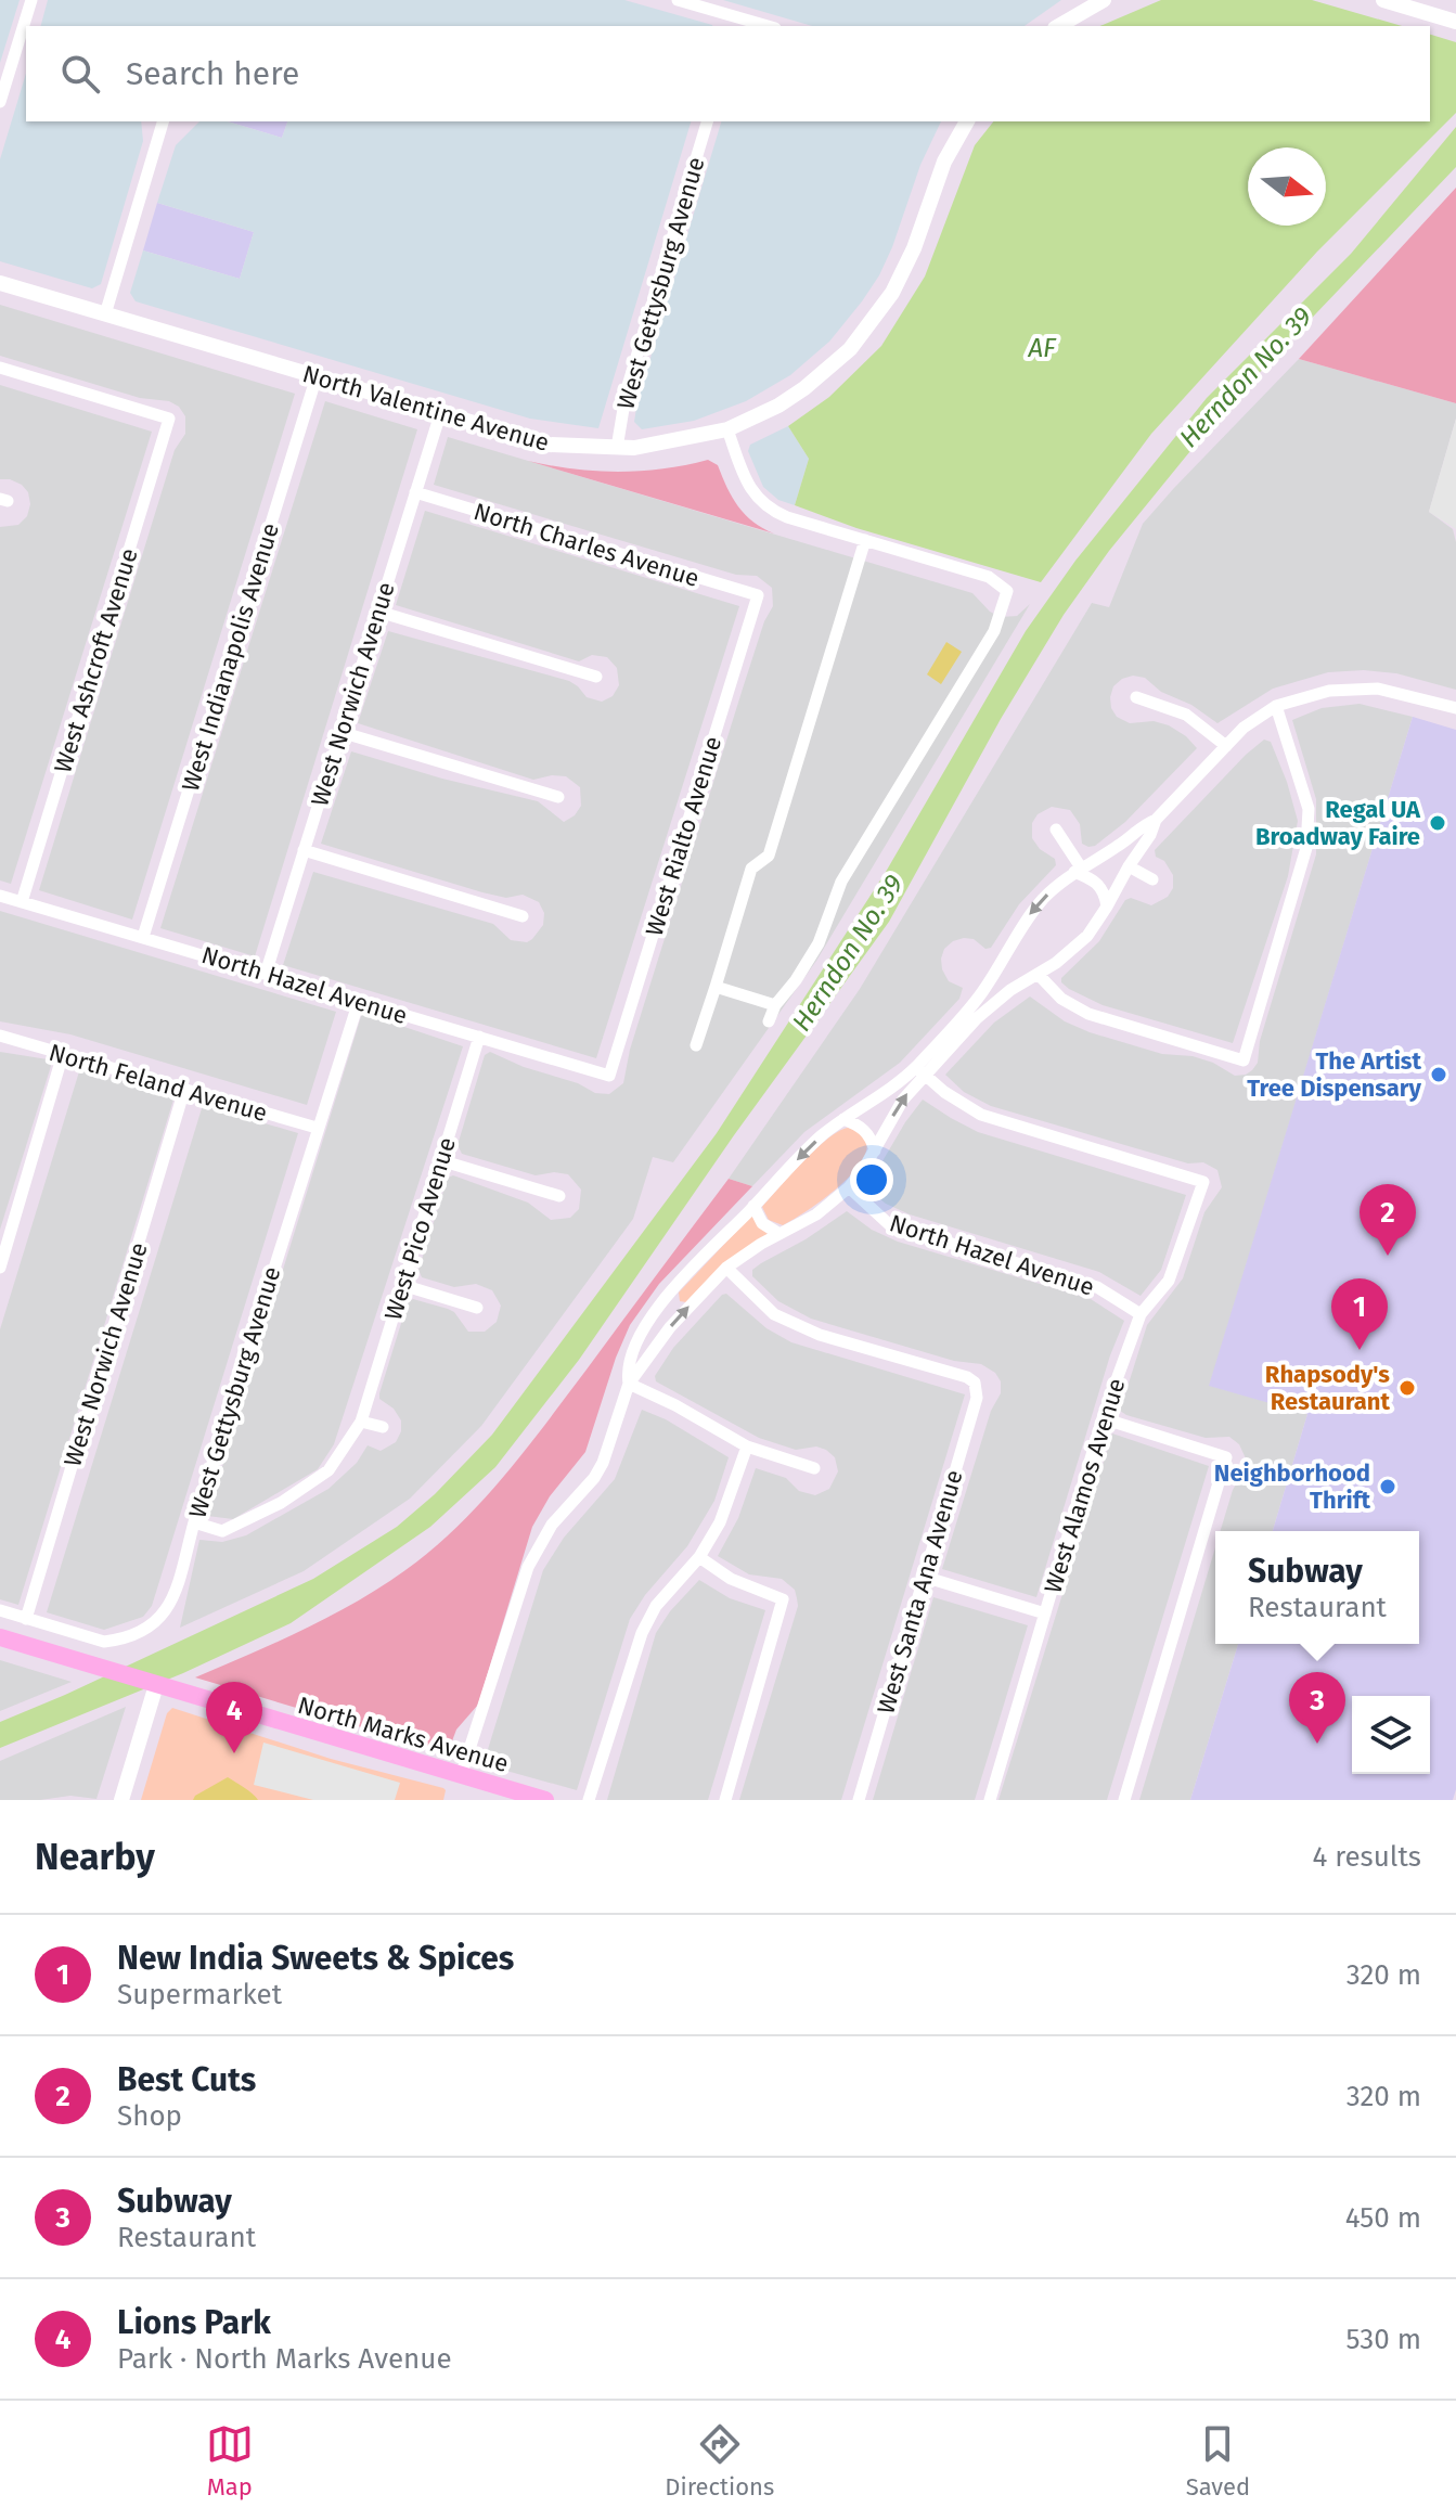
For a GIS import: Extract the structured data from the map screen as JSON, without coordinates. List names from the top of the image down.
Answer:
{
  "streets": {
    "main road": ["North Marks Avenue"],
    "street": [
      "West Gettysburg Avenue",
      "North Valentine Avenue",
      "North Charles Avenue",
      "West Indianapolis Avenue",
      "West Ashcroft Avenue",
      "West Norwich Avenue",
      "West Rialto Avenue",
      "North Hazel Avenue",
      "North Feland Avenue",
      "West Pico Avenue",
      "West Alamos Avenue",
      "West Santa Ana Avenue"
    ]
  },
  "crossings": [
    ["West Gettysburg Avenue", "North Valentine Avenue"],
    ["West Gettysburg Avenue", "West Norwich Avenue"],
    ["West Gettysburg Avenue", "North Hazel Avenue"],
    ["West Gettysburg Avenue", "North Feland Avenue"],
    ["West Gettysburg Avenue", "West Pico Avenue"],
    ["North Valentine Avenue", "West Indianapolis Avenue"],
    ["North Valentine Avenue", "West Norwich Avenue"],
    ["North Charles Avenue", "West Norwich Avenue"],
    ["North Charles Avenue", "West Rialto Avenue"],
    ["West Indianapolis Avenue", "North Hazel Avenue"],
    ["West Ashcroft Avenue", "North Hazel Avenue"],
    ["West Norwich Avenue", "North Hazel Avenue"],
    ["West Norwich Avenue", "North Feland Avenue"],
    ["West Rialto Avenue", "North Hazel Avenue"],
    ["North Hazel Avenue", "West Pico Avenue"],
    ["North Hazel Avenue", "West Alamos Avenue"]
  ],
  "water": ["AF", "Herndon No. 39"],
  "places": [
    "Regal UA Broadway Faire",
    "The Artist Tree Dispensary",
    "Rhapsody's Restaurant",
    "Neighborhood Thrift"
  ],
  "north": "right",
  "page": {
    "search": "Search here",
    "pins": [
      "2",
      "1",
      "3",
      "4"
    ],
    "popup": ["Subway", "Restaurant"],
    "heading": ["Nearby", "4 results"],
    "list": [
      {
        "mark": "1",
        "name": "New India Sweets & Spices",
        "note": "Supermarket",
        "value": "320 m"
      },
      {
        "mark": "2",
        "name": "Best Cuts",
        "note": "Shop",
        "value": "320 m"
      },
      {
        "mark": "3",
        "name": "Subway",
        "note": "Restaurant",
        "value": "450 m"
      },
      {
        "mark": "4",
        "name": "Lions Park",
        "note": "Park · North Marks Avenue",
        "value": "530 m"
      }
    ],
    "nav": ["Map", "Directions", "Saved"]
  }
}
